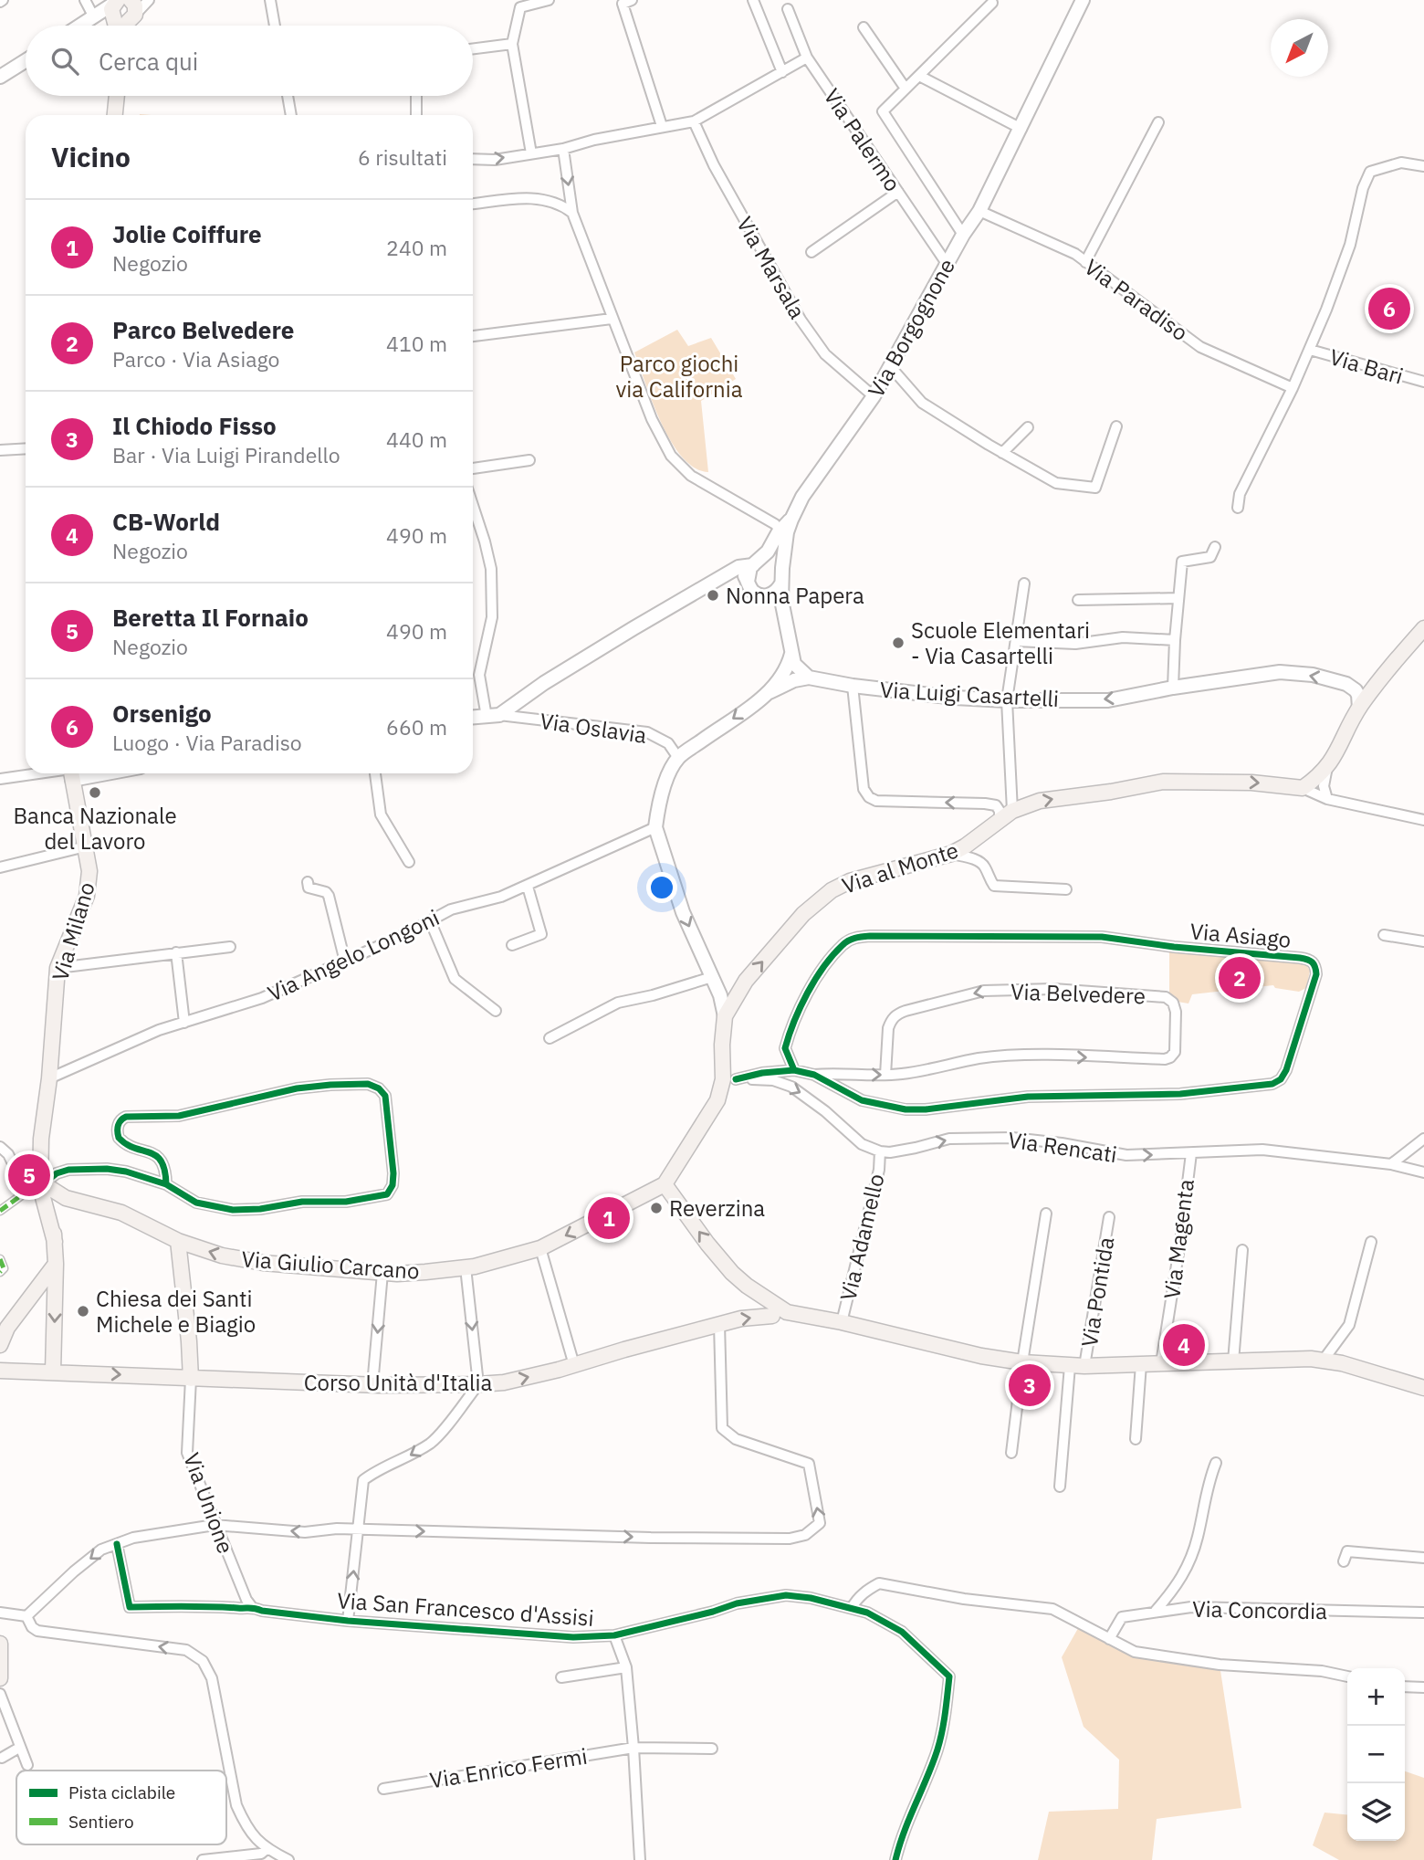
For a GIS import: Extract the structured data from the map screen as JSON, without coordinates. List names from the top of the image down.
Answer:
{
  "streets": {
    "main road": [
      "Via al Monte",
      "Via Milano",
      "Via Giulio Carcano",
      "Corso Unità d'Italia",
      "Via Unione"
    ],
    "street": [
      "Via Palermo",
      "Via Marsala",
      "Via Paradiso",
      "Via Borgognone",
      "Via Bari",
      "Via Luigi Casartelli",
      "Via Oslavia",
      "Via Asiago",
      "Via Angelo Longoni",
      "Via Belvedere",
      "Via Rencati",
      "Via Adamello",
      "Via Magenta",
      "Via Pontida",
      "Via San Francesco d'Assisi",
      "Via Concordia",
      "Via Enrico Fermi"
    ]
  },
  "crossings": [
    ["Via Palermo", "Via Borgognone"],
    ["Via Marsala", "Via Borgognone"],
    ["Via Paradiso", "Via Borgognone"],
    ["Via al Monte", "Via Giulio Carcano"],
    ["Via Milano", "Via Angelo Longoni"],
    ["Via Asiago", "Via Belvedere"],
    ["Via Rencati", "Via Adamello"],
    ["Via Rencati", "Via Magenta"],
    ["Via Giulio Carcano", "Via Unione"],
    ["Corso Unità d'Italia", "Via Unione"],
    ["Via Unione", "Via San Francesco d'Assisi"]
  ],
  "one_way": [
    "Via al Monte",
    "Via Rencati",
    "Via Giulio Carcano",
    "Corso Unità d'Italia"
  ],
  "parks": ["Parco giochi via California"],
  "places": [
    "Nonna Papera",
    "Scuole Elementari - Via Casartelli",
    "Banca Nazionale del Lavoro",
    "Reverzina",
    "Chiesa dei Santi Michele e Biagio"
  ],
  "legend": ["Pista ciclabile", "Sentiero"],
  "north": "bottom left",
  "page": {
    "search": "Cerca qui",
    "heading": ["Vicino", "6 risultati"],
    "list": [
      {
        "mark": "1",
        "name": "Jolie Coiffure",
        "note": "Negozio",
        "value": "240 m"
      },
      {
        "mark": "2",
        "name": "Parco Belvedere",
        "note": "Parco · Via Asiago",
        "value": "410 m"
      },
      {
        "mark": "3",
        "name": "Il Chiodo Fisso",
        "note": "Bar · Via Luigi Pirandello",
        "value": "440 m"
      },
      {
        "mark": "4",
        "name": "CB-World",
        "note": "Negozio",
        "value": "490 m"
      },
      {
        "mark": "5",
        "name": "Beretta Il Fornaio",
        "note": "Negozio",
        "value": "490 m"
      },
      {
        "mark": "6",
        "name": "Orsenigo",
        "note": "Luogo · Via Paradiso",
        "value": "660 m"
      }
    ],
    "pins": [
      "6",
      "2",
      "5",
      "1",
      "4",
      "3"
    ],
    "map_buttons": ["+", "−"]
  }
}
